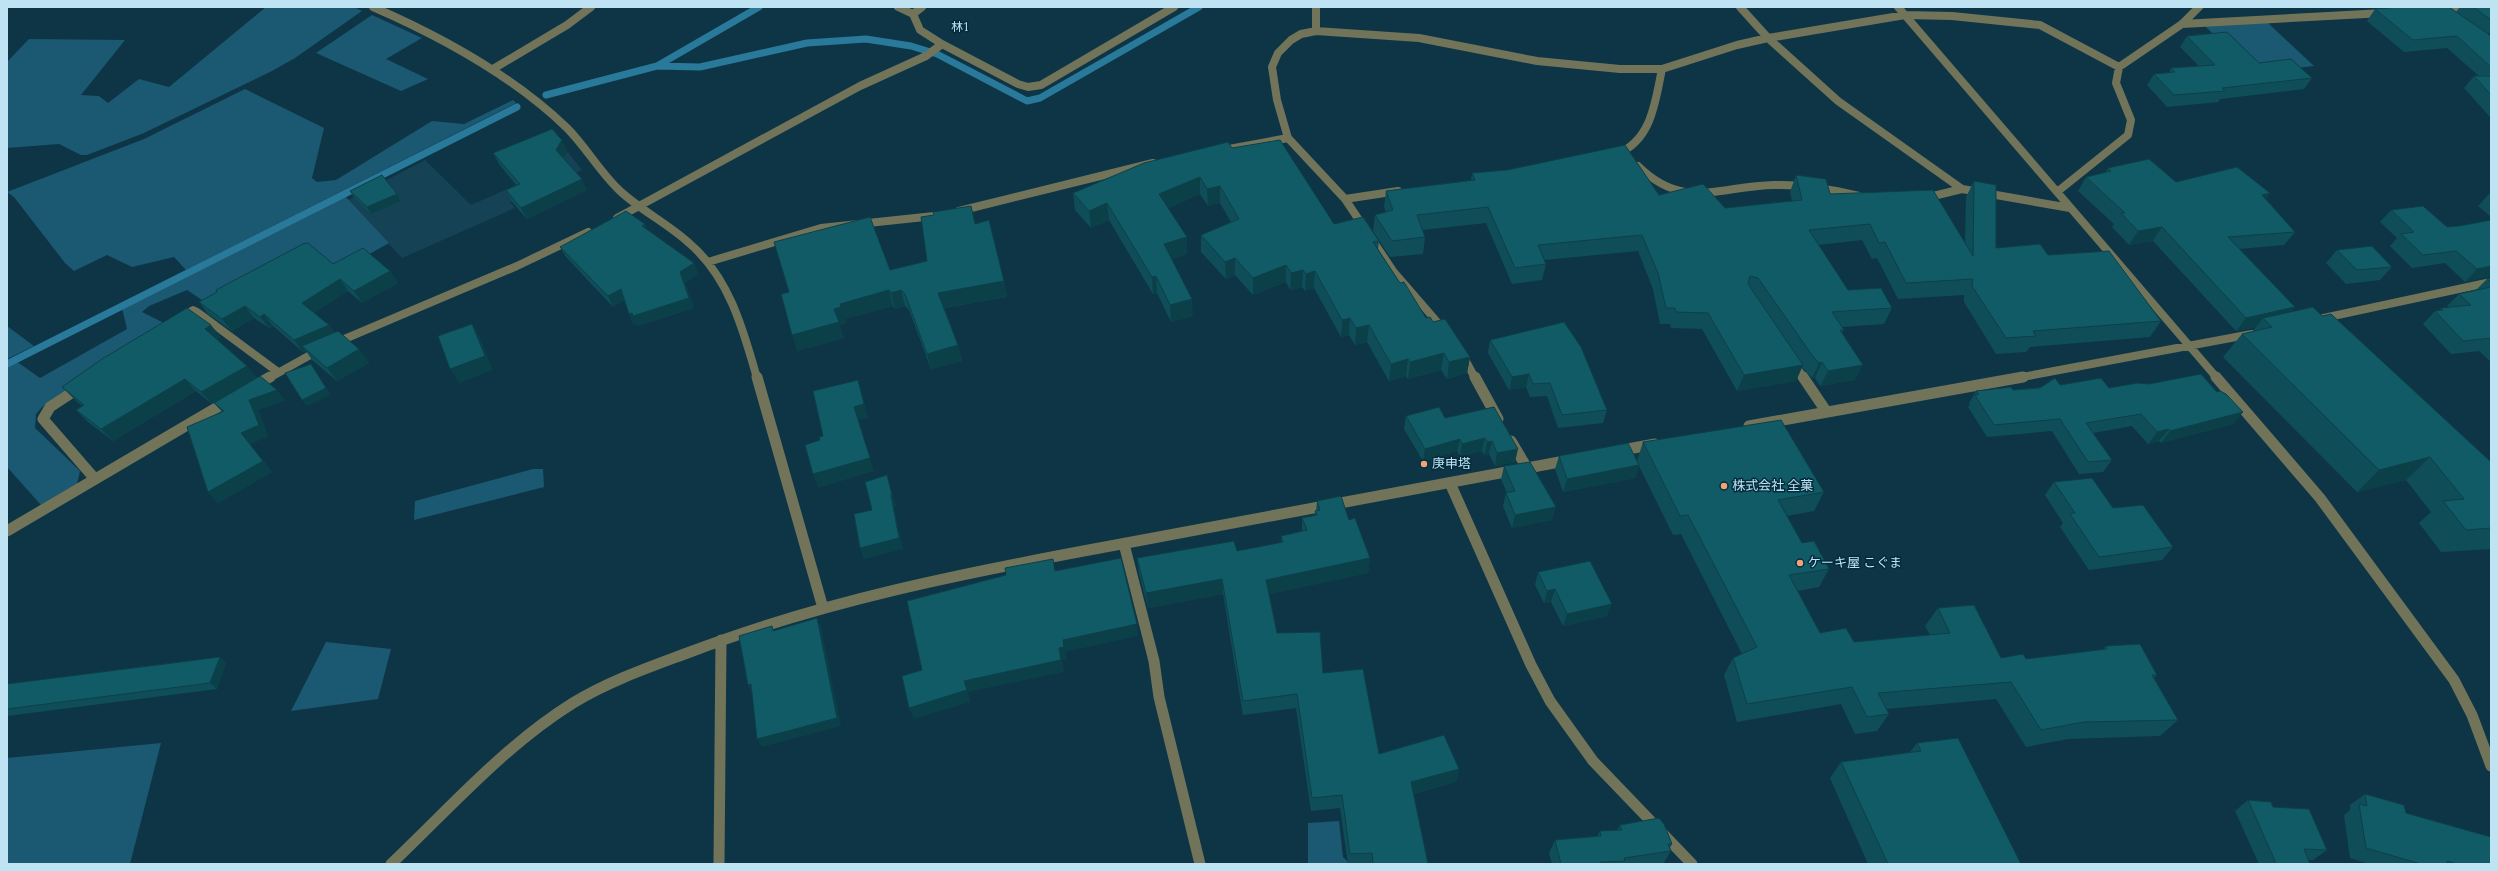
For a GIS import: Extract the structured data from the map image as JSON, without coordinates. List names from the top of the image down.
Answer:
{
  "districts": ["林1"],
  "places": ["庚申塔", "株式会社 全菓", "ケーキ屋 こぐま"]
}
